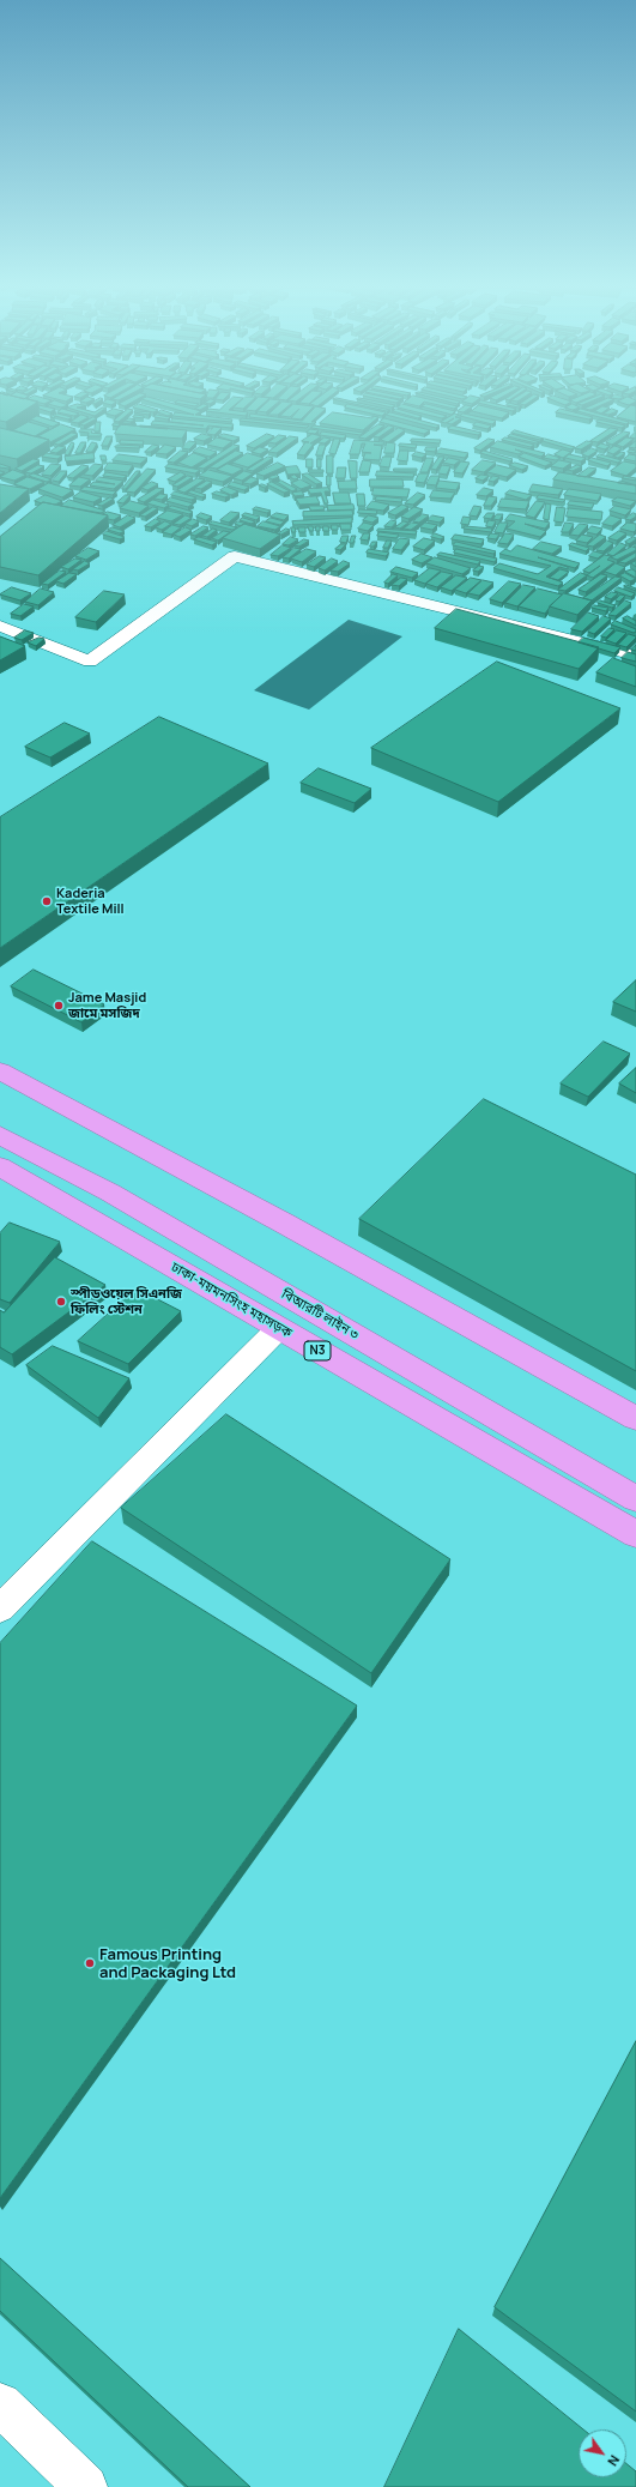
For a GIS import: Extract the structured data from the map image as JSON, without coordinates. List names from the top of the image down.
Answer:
{
  "streets": {
    "highway": ["ঢাকা-ময়মনসিংহ মহাসড়ক", "বিআরটি লাইন ৩", "N3"]
  },
  "places": [
    "Kaderia Textile Mill",
    "Jame Masjid জামে মসজিদ",
    "স্পীডওয়েল সিএনজি ফিলিং স্টেশন",
    "Famous Printing and Packaging Ltd"
  ],
  "north": "bottom right"
}
